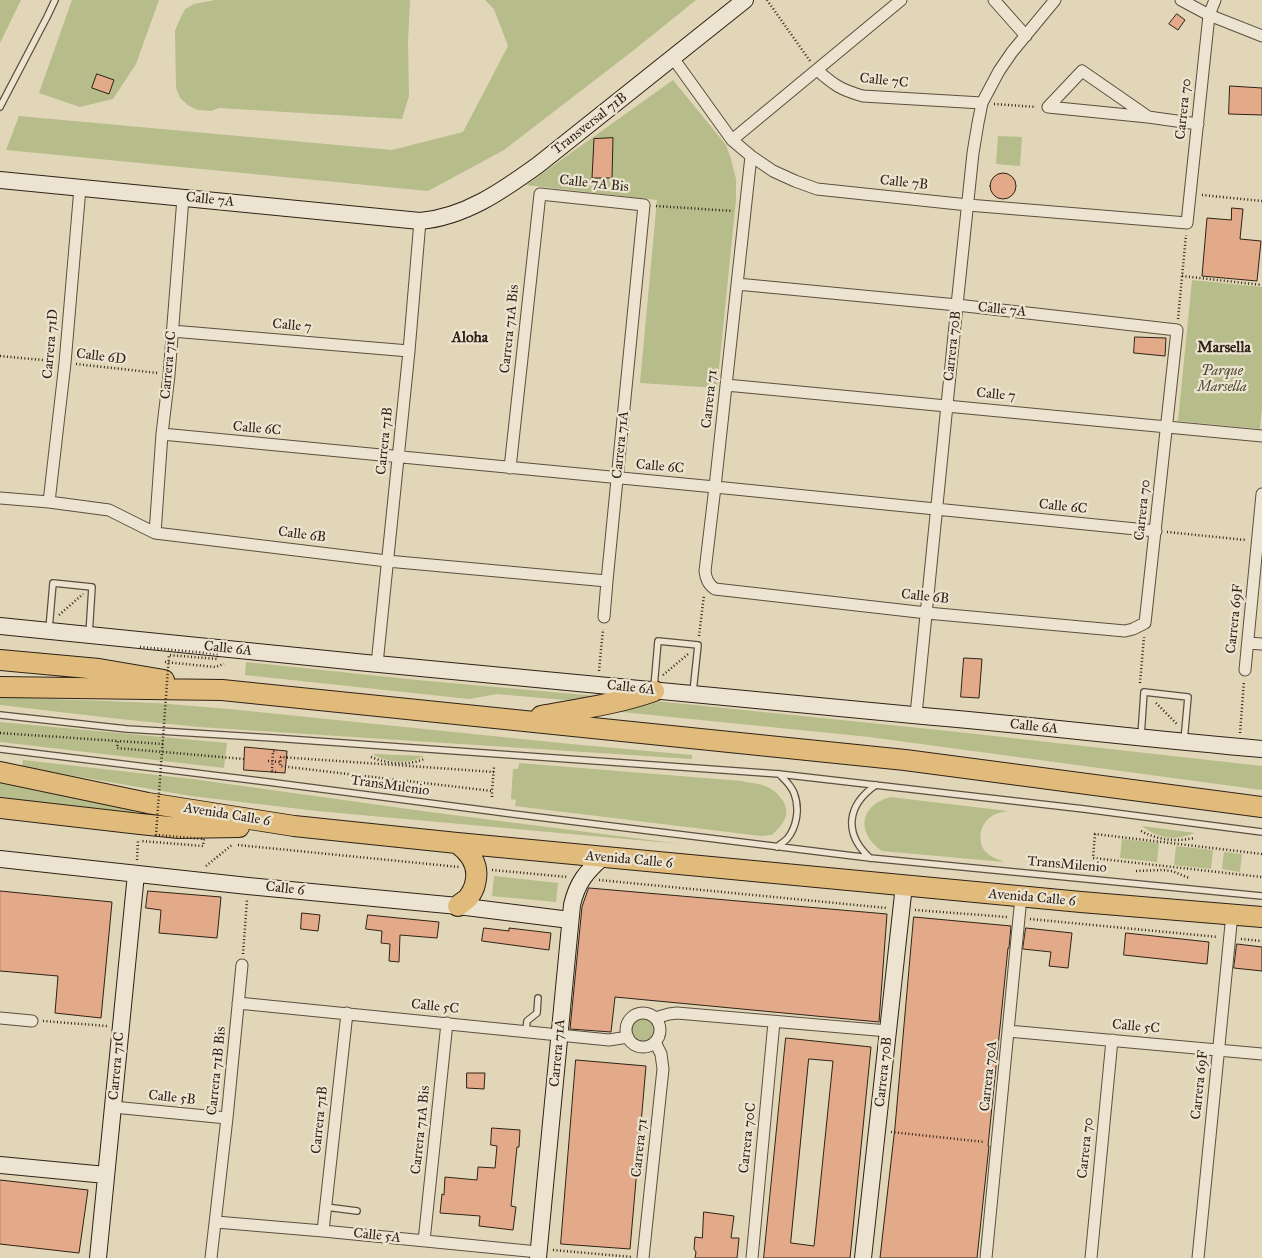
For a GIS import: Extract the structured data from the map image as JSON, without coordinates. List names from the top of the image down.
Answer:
{
  "streets": {
    "highway": ["Avenida Calle 6"],
    "street": [
      "Calle 7C",
      "Carrera 70",
      "Transversal 71B",
      "Calle 7B",
      "Calle 7A Bis",
      "Calle 7A",
      "Calle 7",
      "Carrera 71A Bis",
      "Carrera 71D",
      "Carrera 70B",
      "Carrera 71C",
      "Carrera 71",
      "Calle 6C",
      "Carrera 71B",
      "Carrera 71A",
      "Calle 6B",
      "Carrera 69F",
      "Calle 6A",
      "Calle 6",
      "Calle 5C",
      "Carrera 71B Bis",
      "Carrera 70A",
      "Calle 5B",
      "Carrera 70C",
      "Calle 5A"
    ],
    "lane": ["TransMilenio"],
    "path": ["Calle 6D"]
  },
  "crossings": [
    ["Calle 7C", "Carrera 70B"],
    ["Carrera 70", "Calle 7B"],
    ["Carrera 70", "Calle 7A"],
    ["Carrera 70", "Calle 7"],
    ["Carrera 70", "Calle 6C"],
    ["Carrera 70", "Calle 6B"],
    ["Carrera 70", "Calle 5C"],
    ["Transversal 71B", "Calle 7B"],
    ["Transversal 71B", "Calle 7A"],
    ["Transversal 71B", "Carrera 71B"],
    ["Calle 7B", "Carrera 70B"],
    ["Calle 7B", "Carrera 71"],
    ["Calle 7A Bis", "Carrera 71A Bis"],
    ["Calle 7A Bis", "Carrera 71A"],
    ["Calle 7A", "Carrera 71D"],
    ["Calle 7A", "Carrera 70B"],
    ["Calle 7A", "Carrera 71C"],
    ["Calle 7A", "Carrera 71"],
    ["Calle 7A", "Carrera 71B"],
    ["Calle 7", "Carrera 70B"],
    ["Calle 7", "Carrera 71C"],
    ["Calle 7", "Carrera 71"],
    ["Calle 7", "Carrera 71B"],
    ["Carrera 71A Bis", "Calle 6C"],
    ["Carrera 71A Bis", "Calle 5C"],
    ["Carrera 71A Bis", "Calle 5A"],
    ["Carrera 71D", "Calle 6D"],
    ["Carrera 71D", "Calle 6B"],
    ["Carrera 70B", "Calle 6C"],
    ["Carrera 70B", "Calle 6B"],
    ["Carrera 70B", "Calle 6A"],
    ["Carrera 70B", "Avenida Calle 6"],
    ["Calle 6D", "Carrera 71C"],
    ["Carrera 71C", "Calle 6C"],
    ["Carrera 71C", "Calle 6B"],
    ["Carrera 71C", "Calle 6"],
    ["Carrera 71C", "Calle 5B"],
    ["Carrera 71", "Calle 6C"],
    ["Carrera 71", "Calle 6B"],
    ["Carrera 71", "Calle 5C"],
    ["Calle 6C", "Carrera 71B"],
    ["Calle 6C", "Carrera 71A"],
    ["Carrera 71B", "Calle 6B"],
    ["Carrera 71B", "Calle 6A"],
    ["Carrera 71B", "Calle 5C"],
    ["Carrera 71B", "Calle 5A"],
    ["Carrera 71A", "Calle 6B"],
    ["Carrera 71A", "Avenida Calle 6"],
    ["Carrera 71A", "Calle 6"],
    ["Carrera 71A", "Calle 5C"],
    ["Carrera 71A", "Calle 5A"],
    ["Carrera 69F", "Calle 6A"],
    ["Carrera 69F", "Avenida Calle 6"],
    ["Carrera 69F", "Calle 5C"],
    ["Avenida Calle 6", "Carrera 70A"],
    ["Calle 5C", "Carrera 71B Bis"],
    ["Calle 5C", "Carrera 70A"],
    ["Carrera 71B Bis", "Calle 5B"],
    ["Carrera 71B Bis", "Calle 5A"]
  ],
  "districts": ["Aloha", "Marsella"],
  "parks": ["Parque Marsella"]
}
